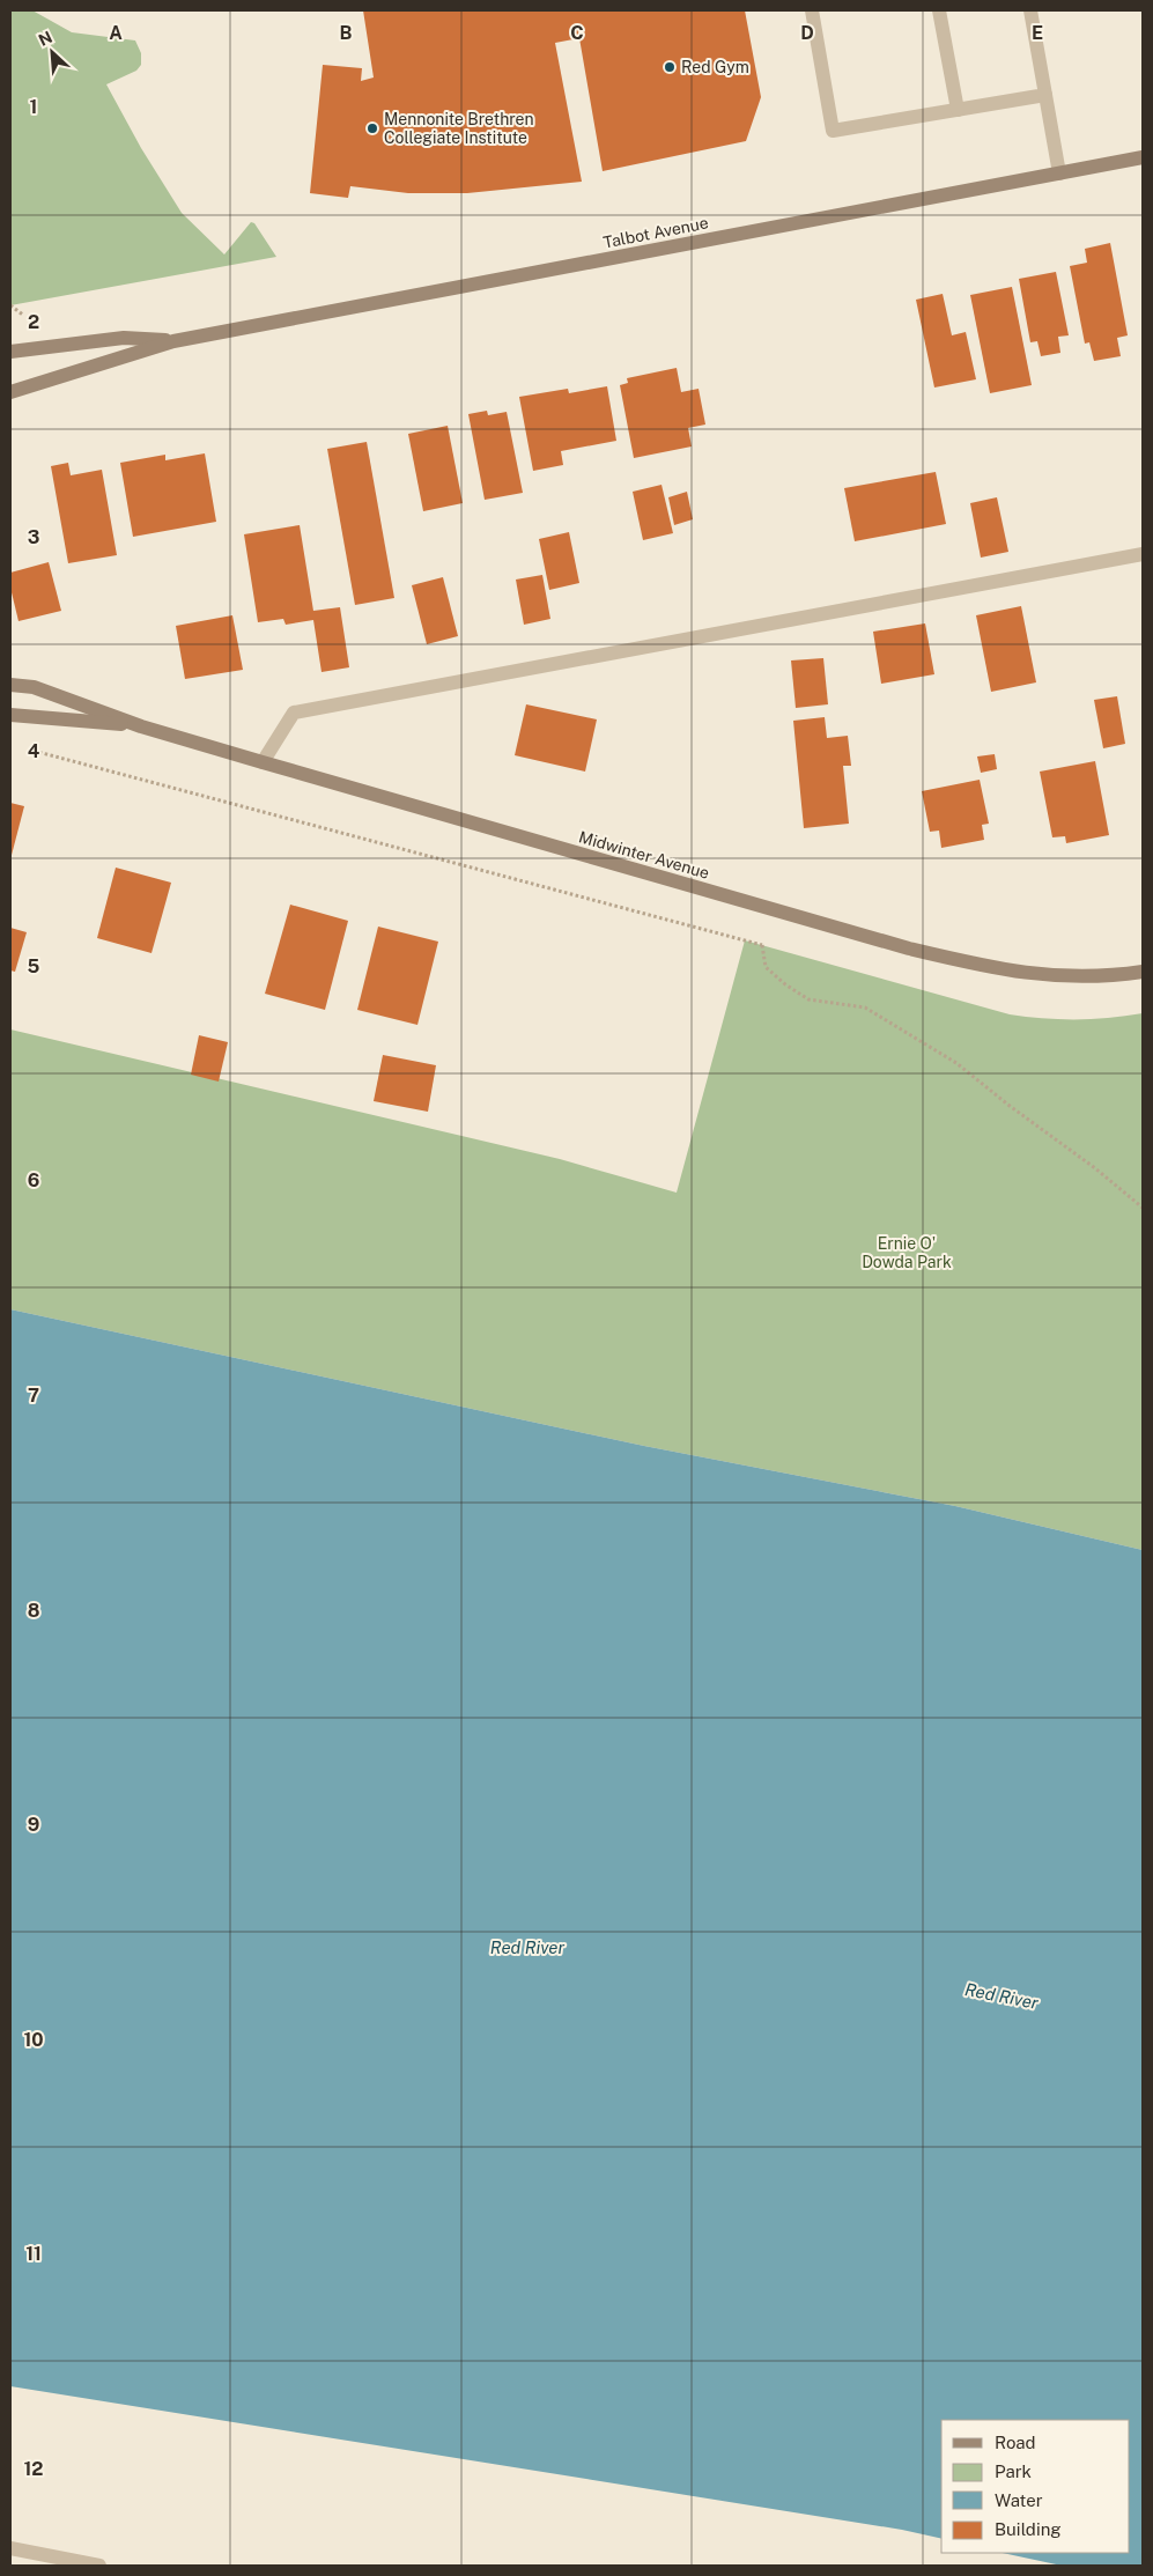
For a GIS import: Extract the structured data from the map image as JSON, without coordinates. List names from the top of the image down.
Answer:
{
  "streets": {
    "main road": ["Talbot Avenue", "Midwinter Avenue"]
  },
  "water": ["Red River"],
  "parks": ["Ernie O' Dowda Park"],
  "places": ["Red Gym", "Mennonite Brethren Collegiate Institute"],
  "legend": [
    "Road",
    "Park",
    "Water",
    "Building"
  ],
  "north": "top left",
  "grid": {
    "columns": [
      "A",
      "B",
      "C",
      "D",
      "E"
    ],
    "rows": [
      "1",
      "2",
      "3",
      "4",
      "5",
      "6",
      "7",
      "8",
      "9",
      "10",
      "11",
      "12"
    ]
  }
}
